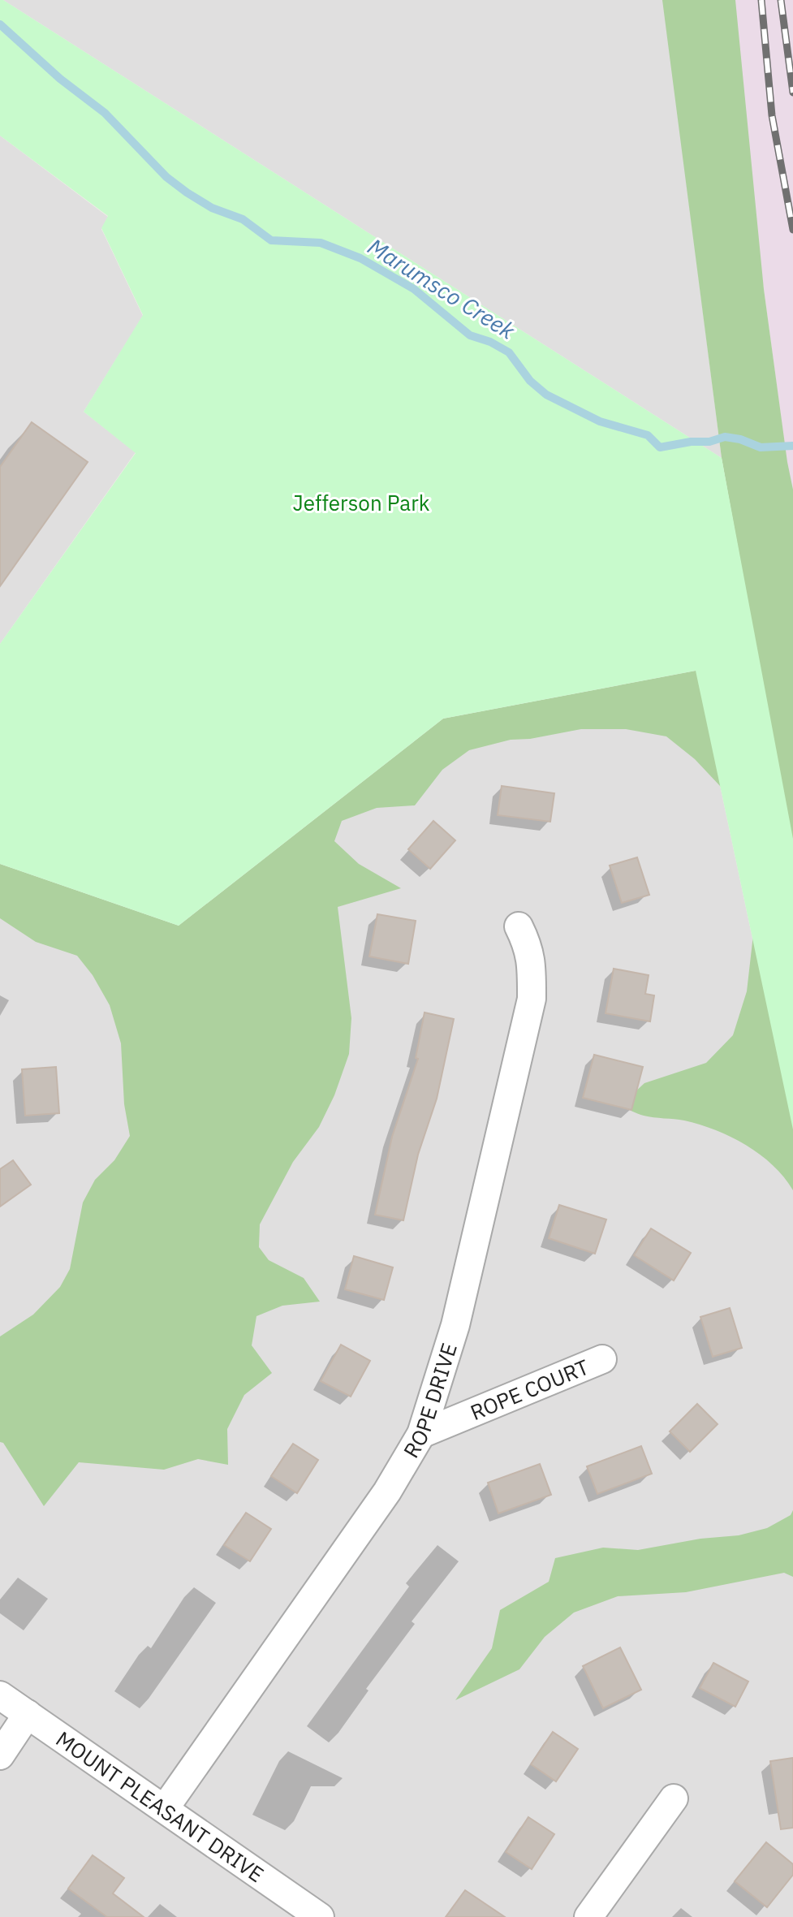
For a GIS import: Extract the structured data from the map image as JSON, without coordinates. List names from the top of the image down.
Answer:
{
  "streets": {
    "street": ["ROPE COURT", "ROPE DRIVE", "MOUNT PLEASANT DRIVE"]
  },
  "crossings": [
    ["ROPE COURT", "ROPE DRIVE"],
    ["ROPE DRIVE", "MOUNT PLEASANT DRIVE"]
  ],
  "water": ["Marumsco Creek"],
  "parks": ["Jefferson Park"]
}
